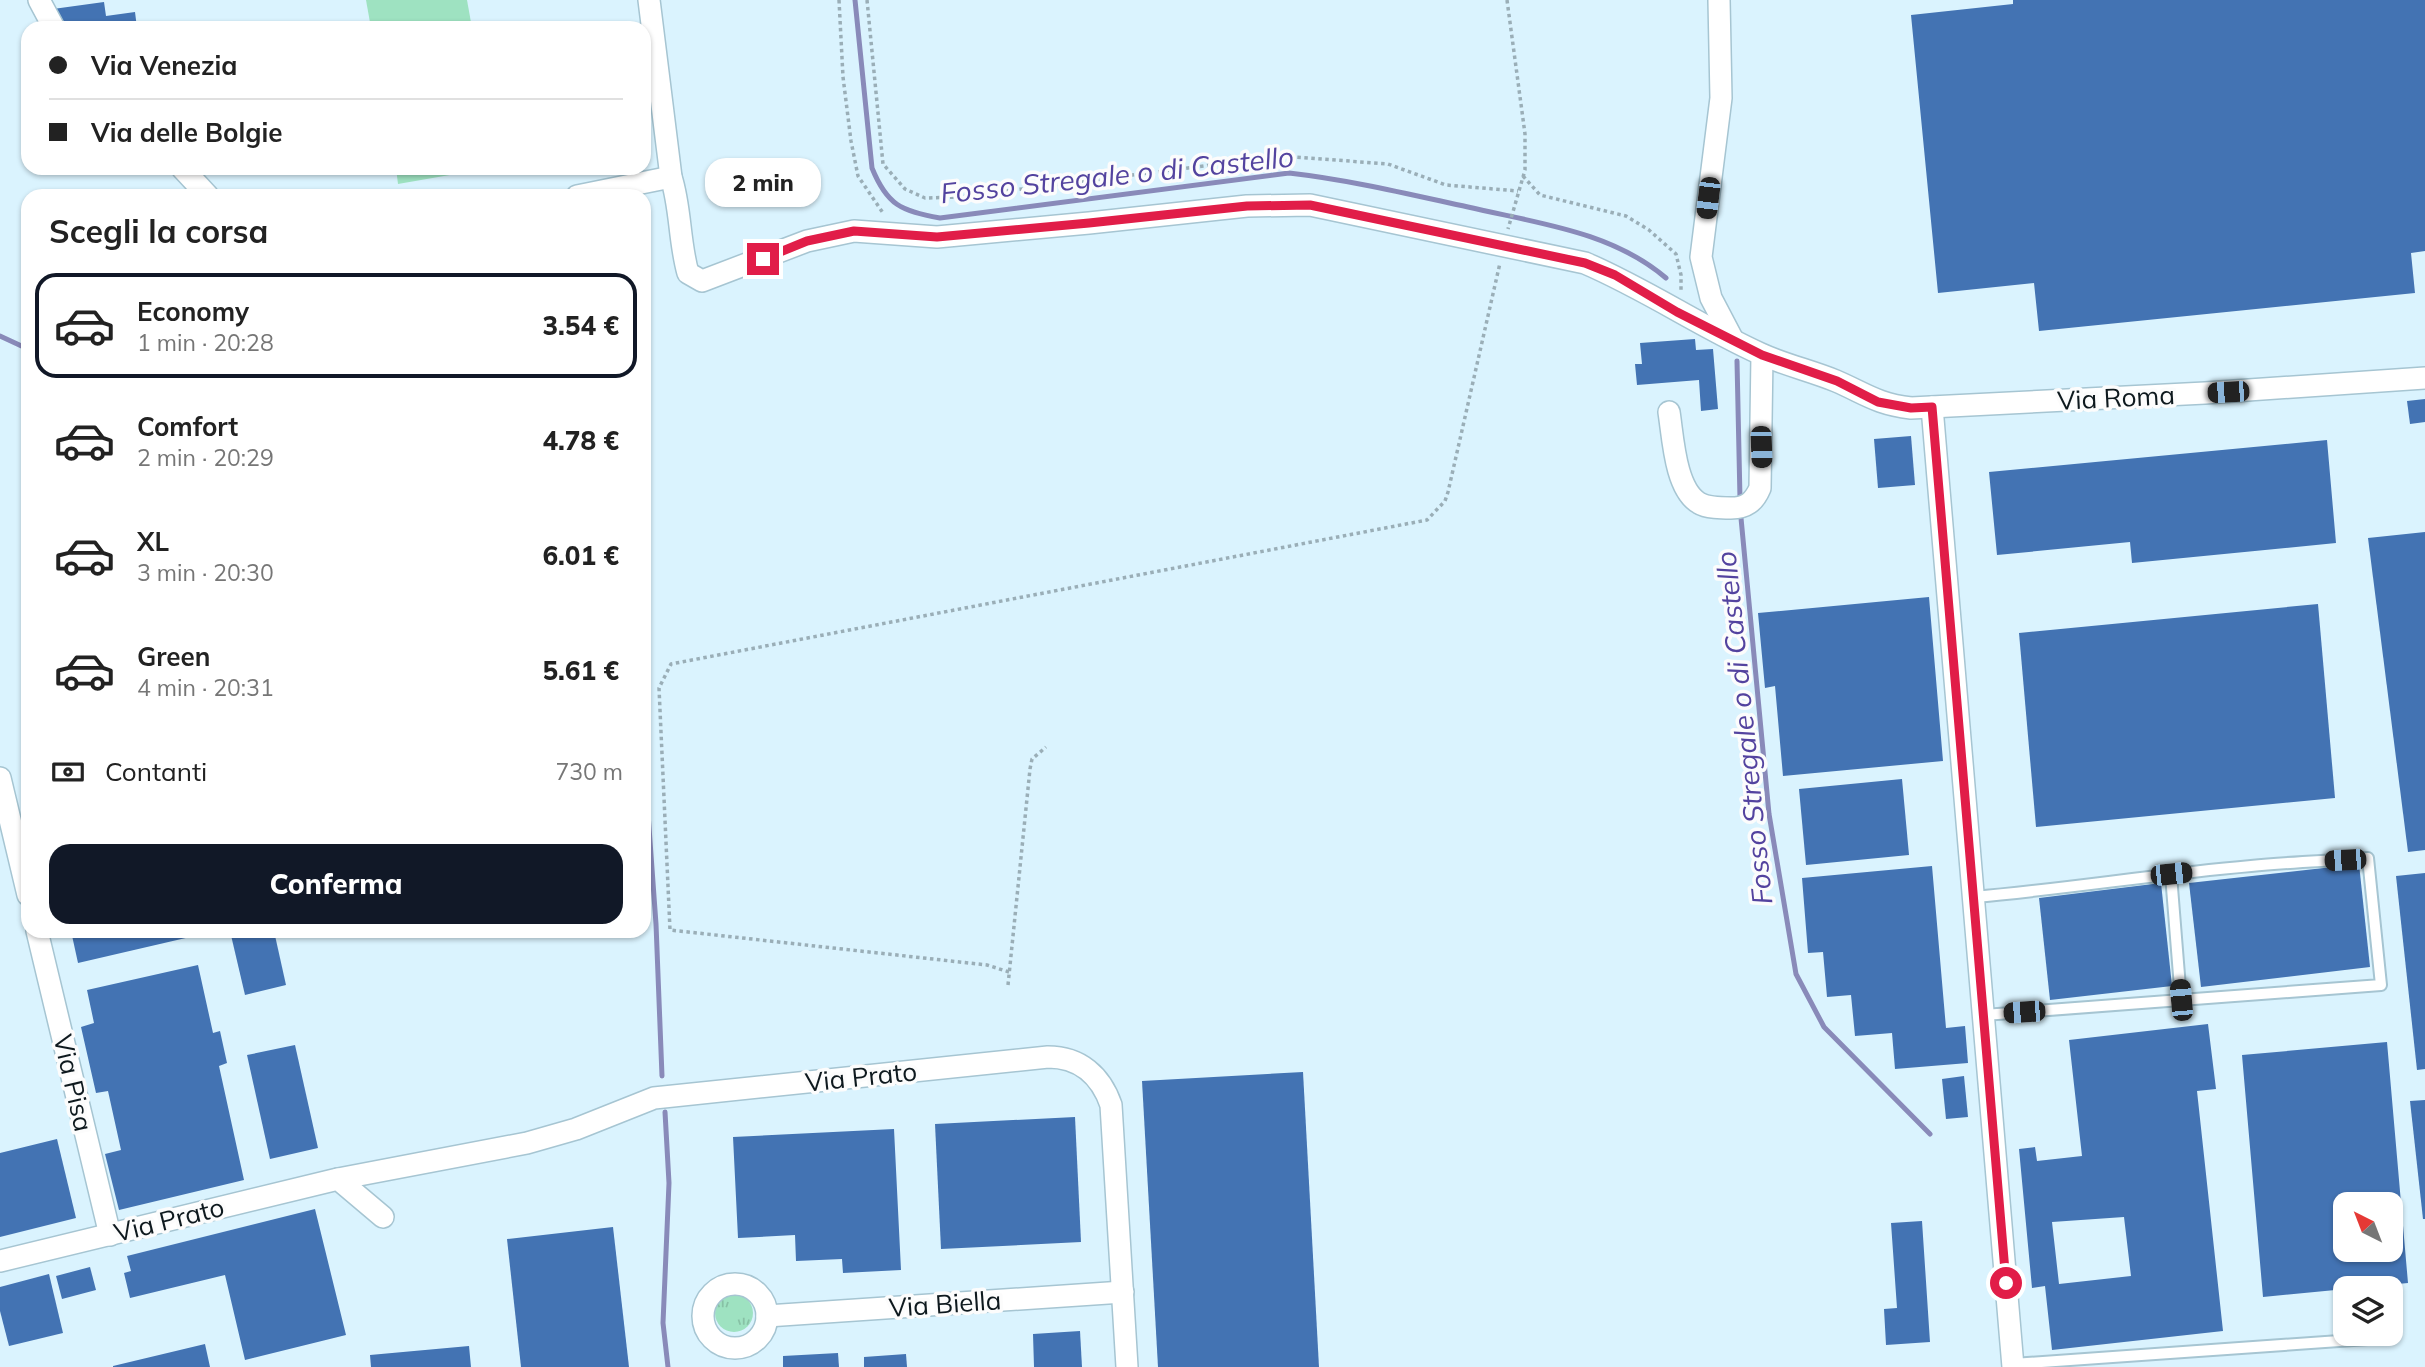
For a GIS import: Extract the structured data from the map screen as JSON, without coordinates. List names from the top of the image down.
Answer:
{
  "streets": {
    "street": [
      "Via Roma",
      "Via Prato",
      "Via Pisa",
      "Via Biella"
    ]
  },
  "crossings": [
    ["Via Prato", "Via Pisa"],
    ["Via Prato", "Via Biella"]
  ],
  "water": ["Fosso Stregale o di Castello"],
  "north": "top left",
  "page": {
    "banner": ["Via Venezia", "Via delle Bolgie"],
    "bubble": "2 min",
    "heading": "Scegli la corsa",
    "list": [
      {
        "name": "Economy",
        "note": "1 min · 20:28",
        "value": "3.54 €"
      },
      {
        "name": "Comfort",
        "note": "2 min · 20:29",
        "value": "4.78 €"
      },
      {
        "name": "XL",
        "note": "3 min · 20:30",
        "value": "6.01 €"
      },
      {
        "name": "Green",
        "note": "4 min · 20:31",
        "value": "5.61 €"
      }
    ],
    "pay": ["Contanti", "730 m"],
    "buttons": "Conferma"
  }
}
